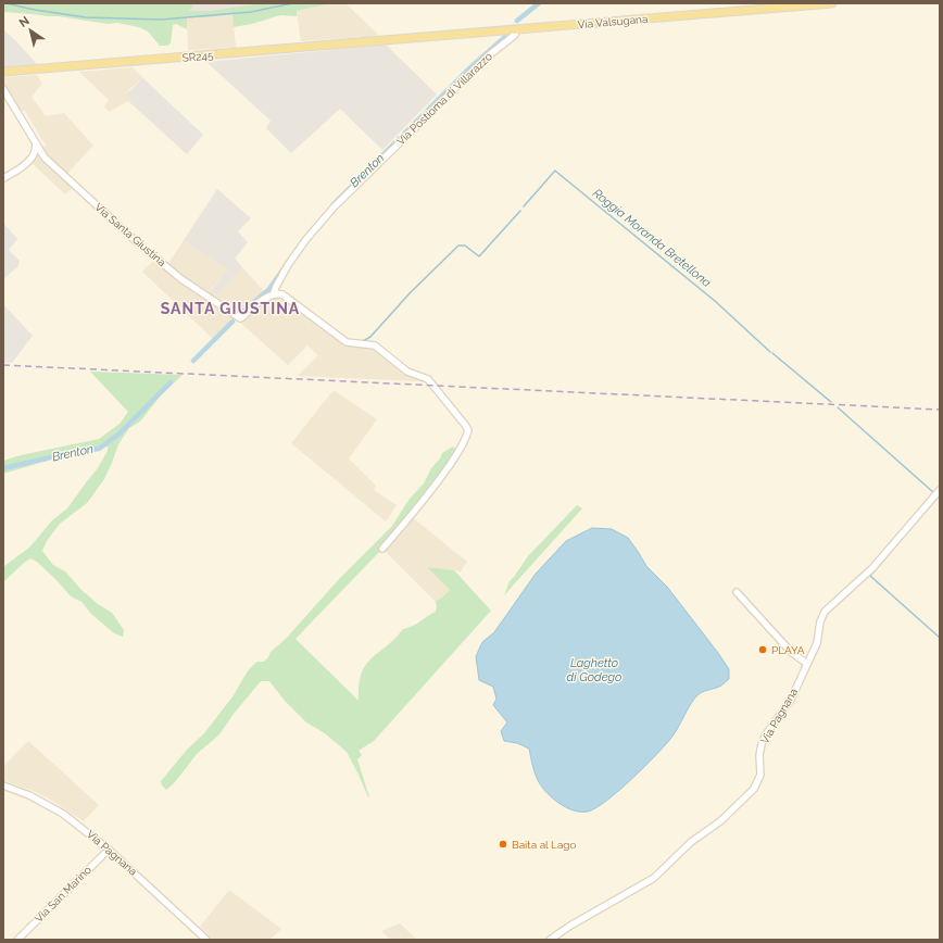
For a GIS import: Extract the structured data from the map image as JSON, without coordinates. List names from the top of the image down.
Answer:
{
  "streets": {
    "main road": ["Via Valsugana", "SR245"],
    "street": [
      "Via Postioma di Villarazzo",
      "Via Santa Giustina",
      "Via Pagnana",
      "Via San Marino"
    ]
  },
  "crossings": [
    ["Via Valsugana", "SR245"],
    ["Via Valsugana", "Via Postioma di Villarazzo"],
    ["Via Postioma di Villarazzo", "Via Santa Giustina"],
    ["Via Pagnana", "Via San Marino"]
  ],
  "districts": ["SANTA GIUSTINA"],
  "water": ["Brenton", "Roggia Moranda Bretellona", "Laghetto di Godego"],
  "places": ["PLAYA", "Baita al Lago"],
  "north": "top left"
}
